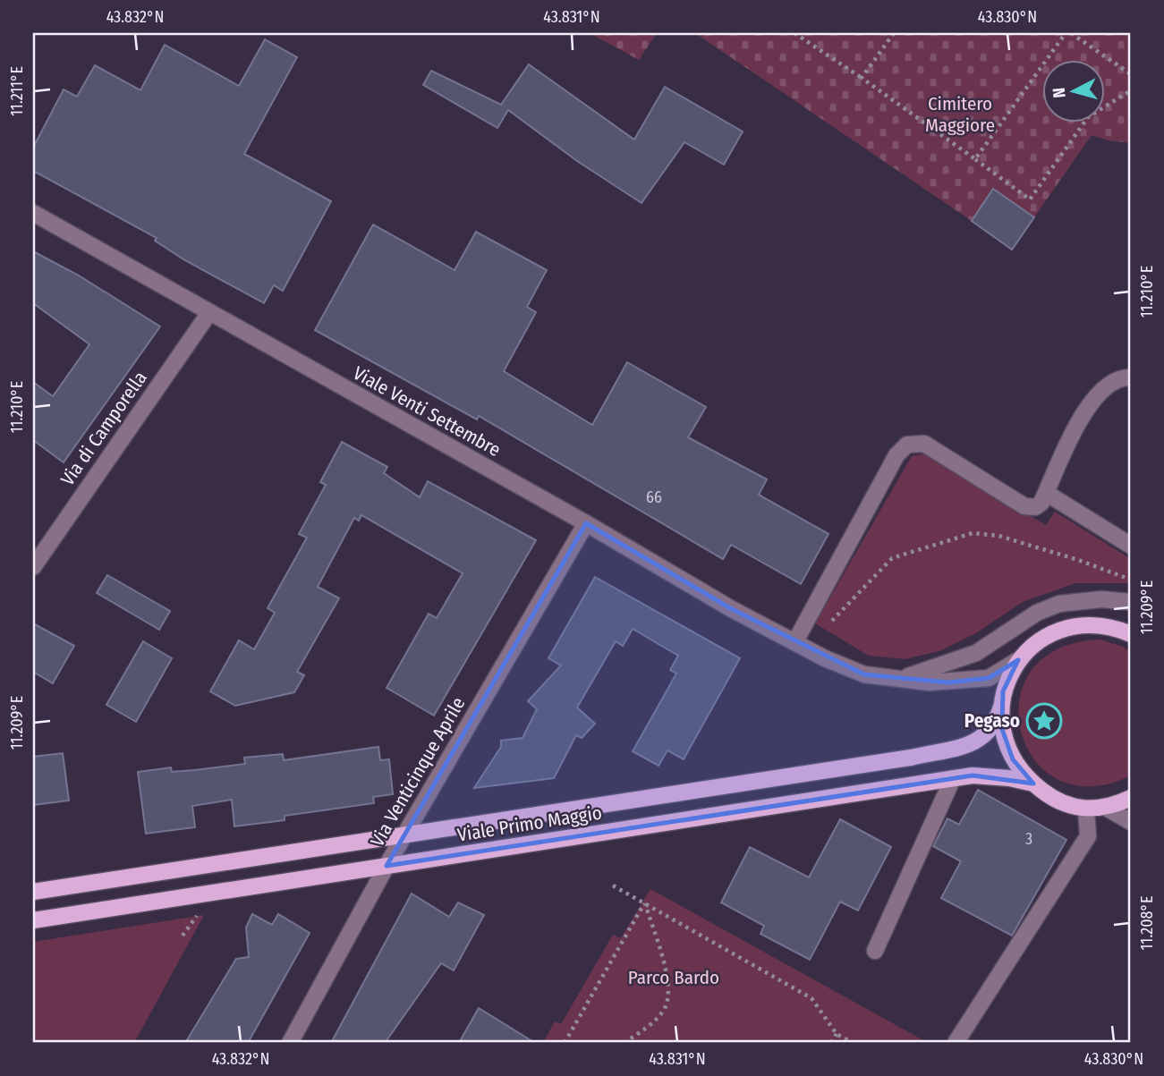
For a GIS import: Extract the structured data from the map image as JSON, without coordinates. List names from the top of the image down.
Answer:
{
  "streets": {
    "main road": ["Viale Primo Maggio"],
    "street": ["Viale Venti Settembre", "Via di Camporella", "Via Venticinque Aprile"]
  },
  "crossings": [
    ["Viale Venti Settembre", "Via di Camporella"],
    ["Viale Venti Settembre", "Via Venticinque Aprile"],
    ["Via Venticinque Aprile", "Viale Primo Maggio"]
  ],
  "parks": ["Cimitero Maggiore", "Parco Bardo"],
  "places": {
    "place": ["Pegaso"]
  },
  "house_numbers": ["66", "3"],
  "north": "left",
  "coordinates": [
    "43.832°N",
    "43.831°N",
    "43.830°N",
    "11.211°E",
    "11.210°E",
    "11.209°E",
    "11.208°E"
  ]
}
